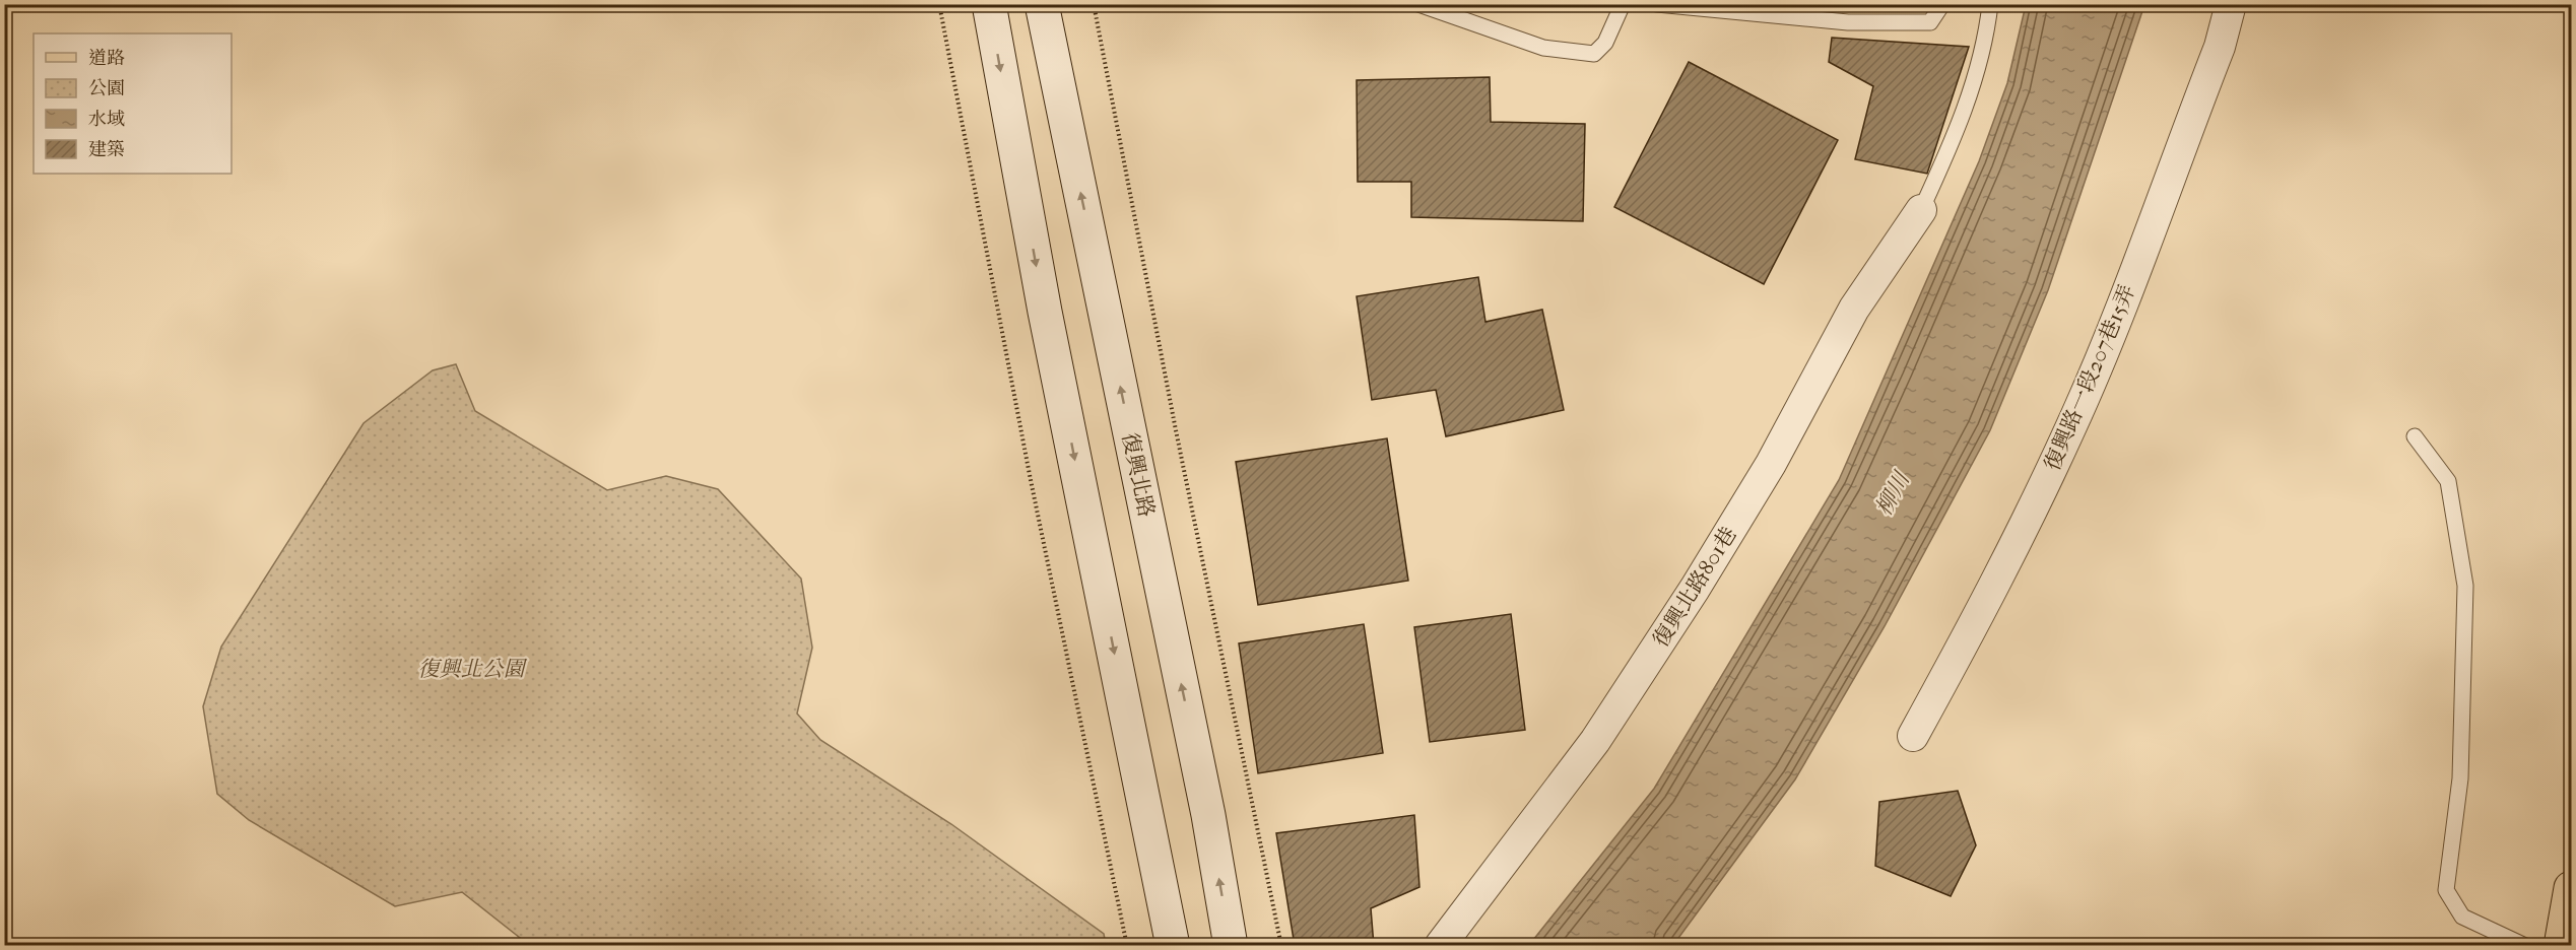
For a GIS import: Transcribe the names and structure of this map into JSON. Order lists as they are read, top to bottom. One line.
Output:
{"streets":{"street":["復興路一段207巷15弄","復興北路","復興北路801巷"]},"water":["柳川"],"parks":["復興北公園"],"legend":["道路","公園","水域","建築"]}
